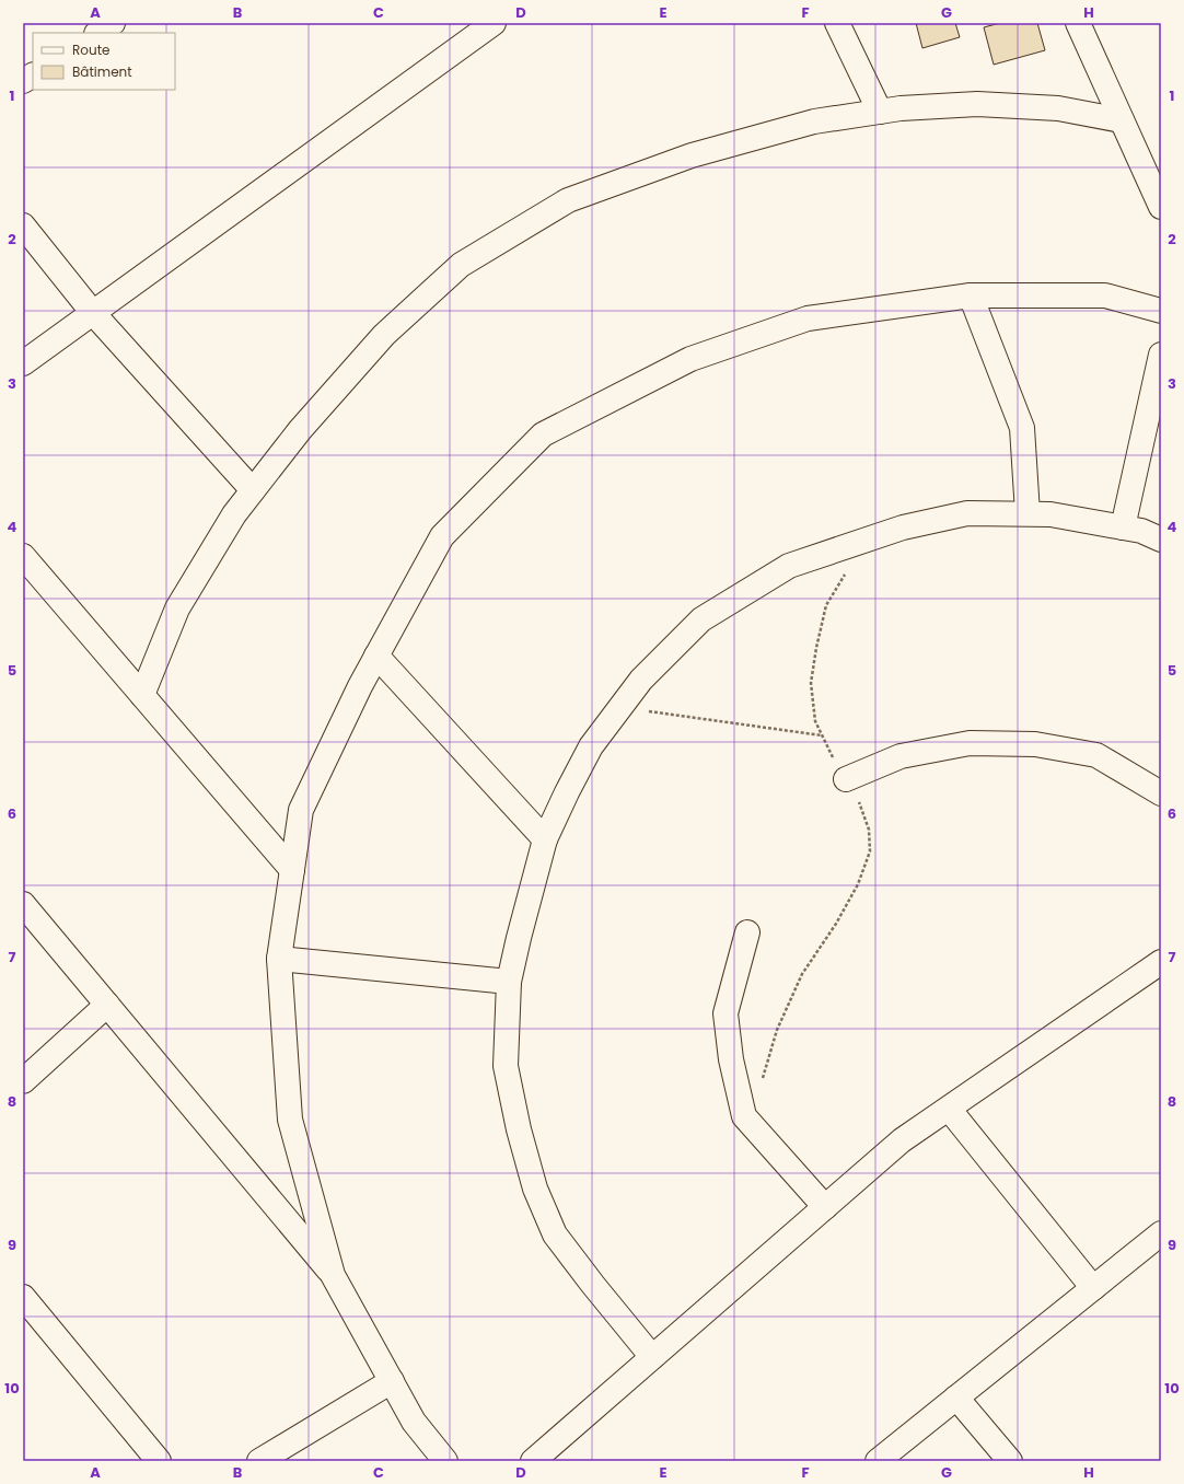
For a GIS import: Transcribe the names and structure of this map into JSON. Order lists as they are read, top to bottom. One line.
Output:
{"legend":["Route","Bâtiment"],"grid":{"columns":["A","B","C","D","E","F","G","H"],"rows":["1","2","3","4","5","6","7","8","9","10"]}}
